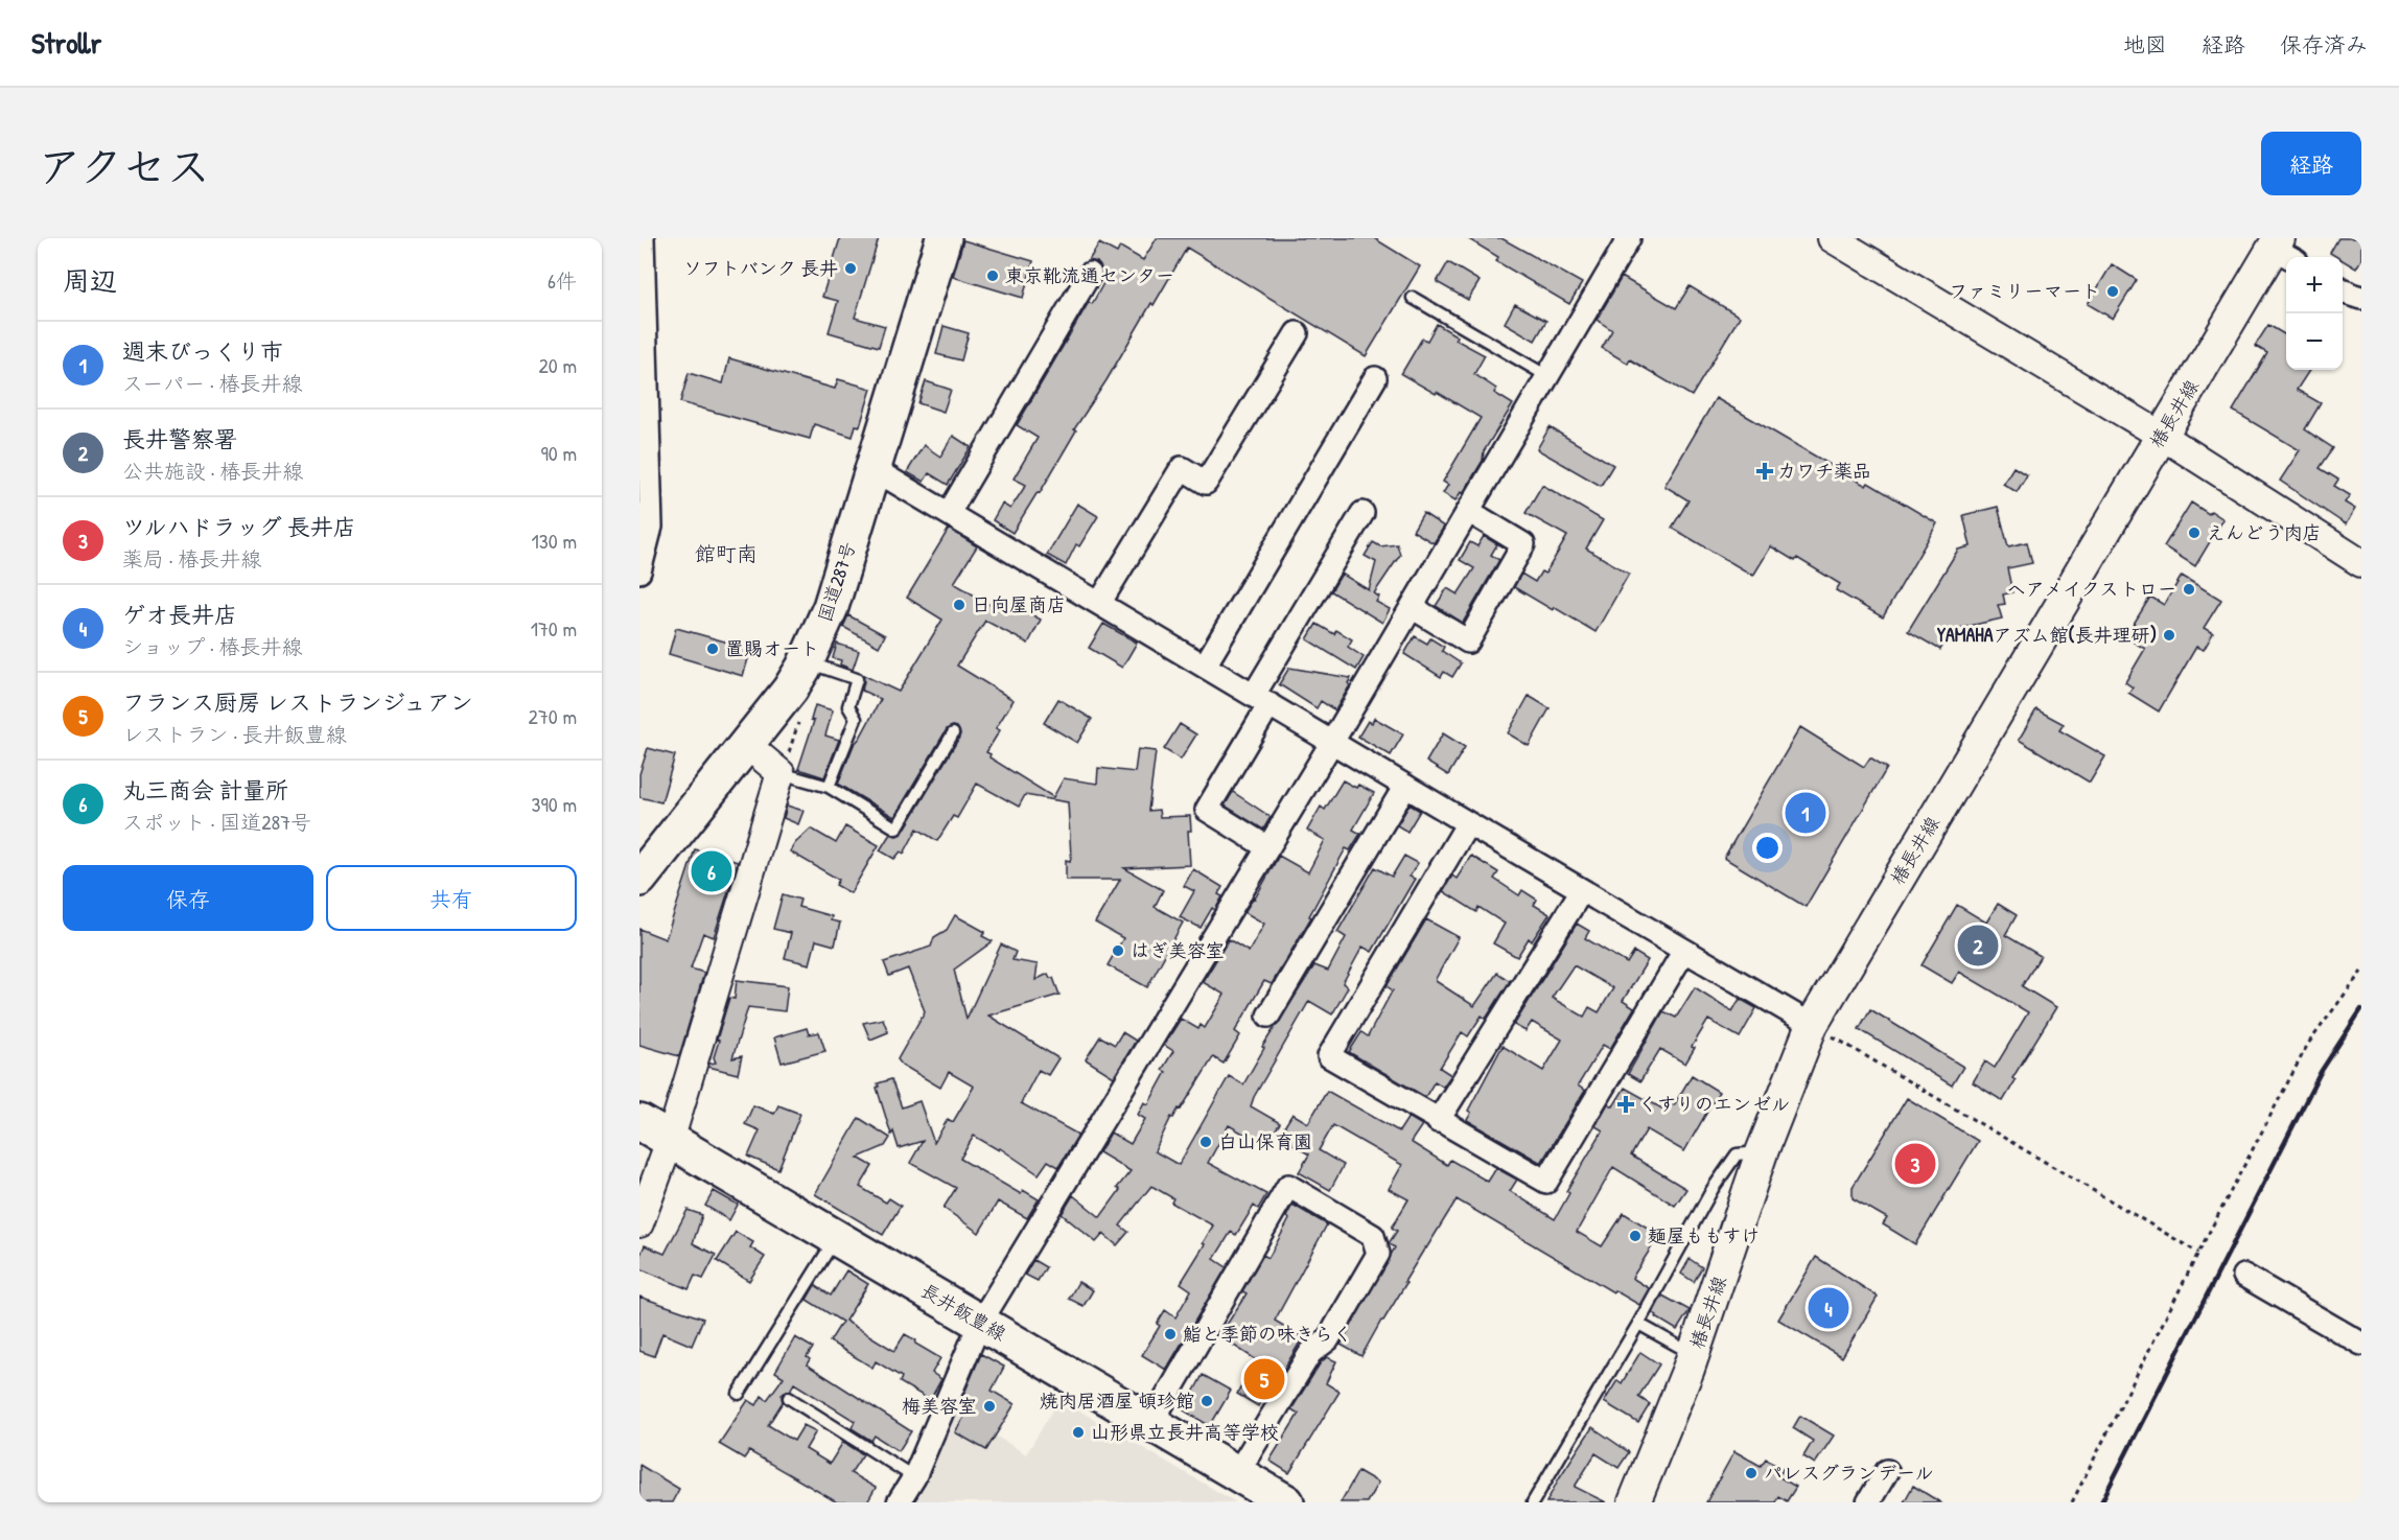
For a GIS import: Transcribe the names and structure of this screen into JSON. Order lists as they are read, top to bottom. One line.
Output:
{"streets":{"main road":["椿長井線","国道287号","長井飯豊線"]},"districts":["館町南"],"places":{"other":["ソフトバンク 長井","東京靴流通センター","ファミリーマート","えんどう肉店","ヘアメイクストロー","日向屋商店","YAMAHAアズム館(長井理研)","置賜オート","はぎ美容室","白山保育園","麺屋ももすけ","鮨と季節の味きらく","焼肉居酒屋 頓珍館","梅美容室","山形県立長井高等学校","パレスグランデール"],"health":["カワチ薬品","くすりのエンゼル"]},"page":{"header":"Strollr","nav":["地図","経路","保存済み"],"title":"アクセス","buttons":["経路",["保存","共有"]],"heading":["周辺","6件"],"map_buttons":["+","−"],"list":[{"mark":"1","name":"週末びっくり市","note":"スーパー · 椿長井線","value":"20 m"},{"mark":"2","name":"長井警察署","note":"公共施設 · 椿長井線","value":"90 m"},{"mark":"3","name":"ツルハドラッグ 長井店","note":"薬局 · 椿長井線","value":"130 m"},{"mark":"4","name":"ゲオ長井店","note":"ショップ · 椿長井線","value":"170 m"},{"mark":"5","name":"フランス厨房 レストランジュアン","note":"レストラン · 長井飯豊線","value":"270 m"},{"mark":"6","name":"丸三商会 計量所","note":"スポット · 国道287号","value":"390 m"}],"pins":["1","6","2","3","4","5"]}}
